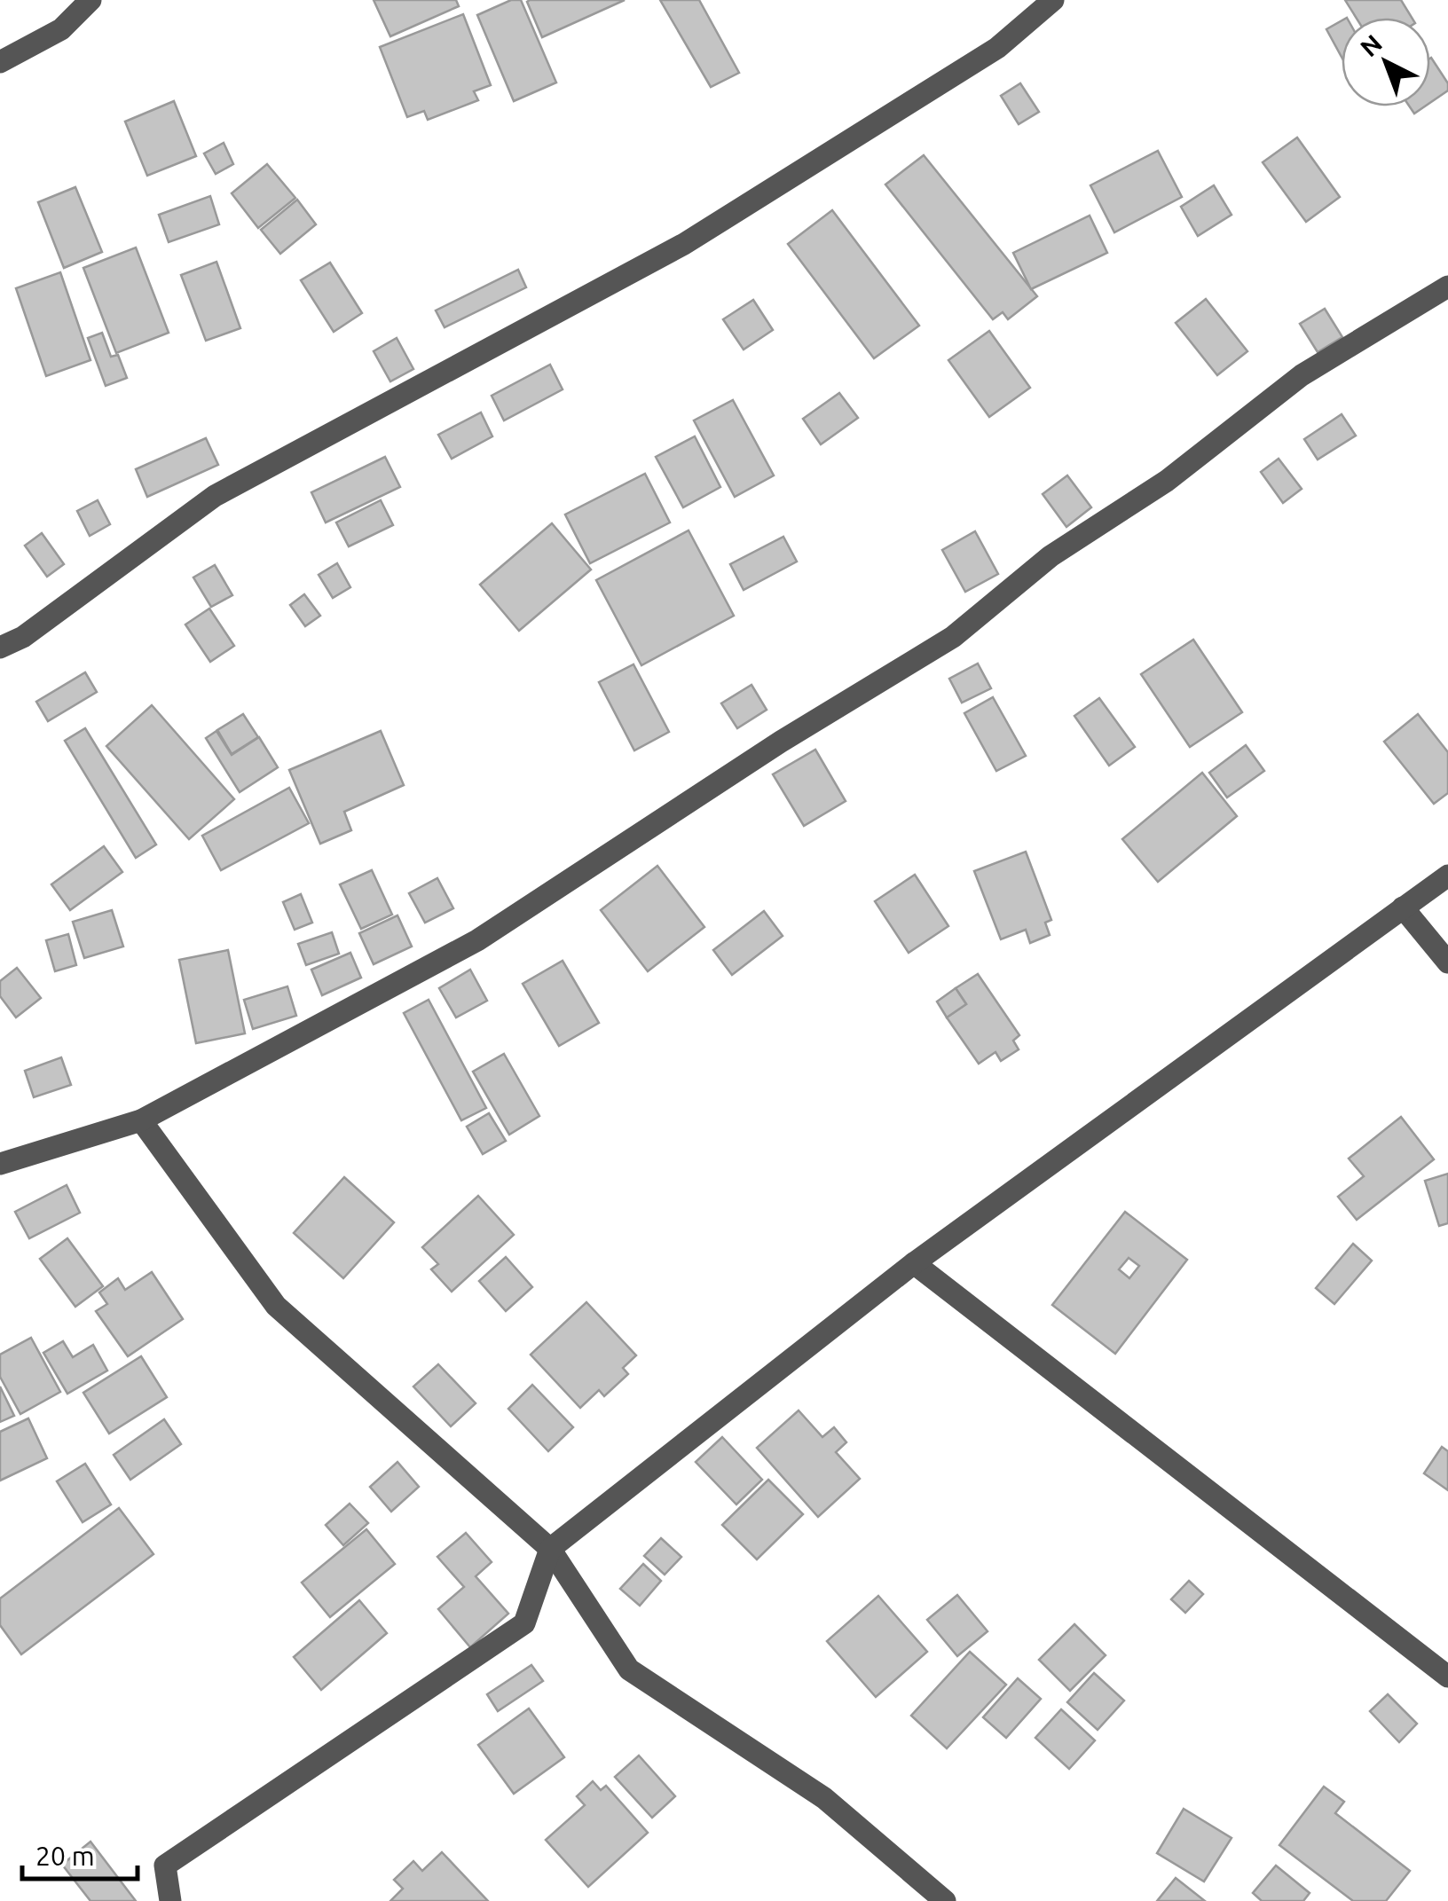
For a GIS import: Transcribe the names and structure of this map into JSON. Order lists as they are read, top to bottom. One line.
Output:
{"scale_bar":"20 m","north":"top left"}
